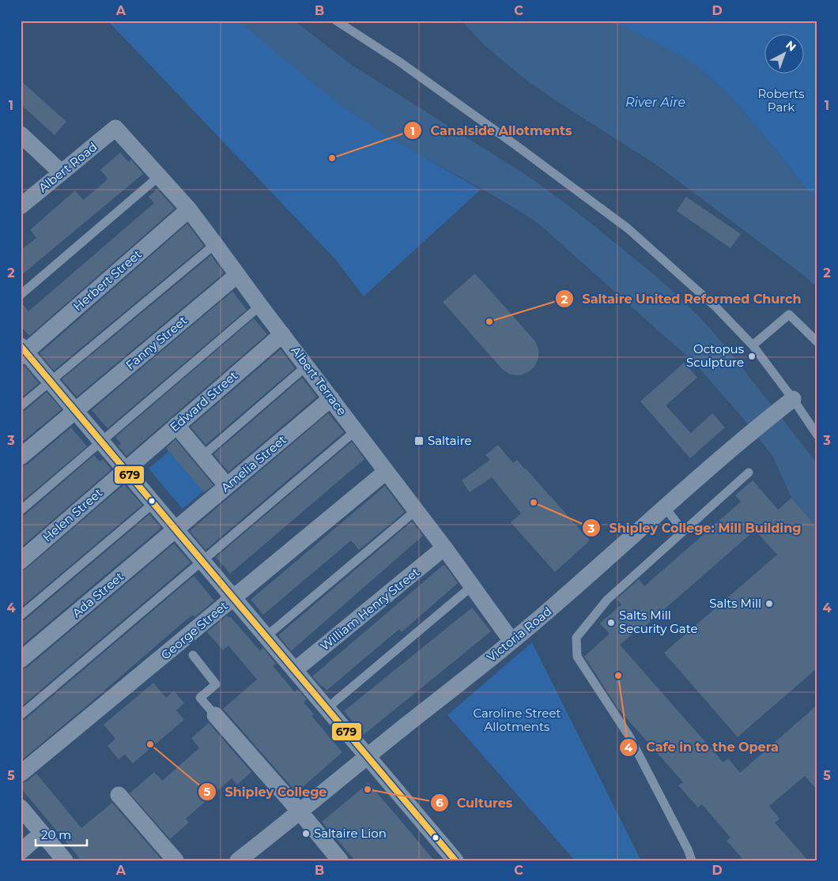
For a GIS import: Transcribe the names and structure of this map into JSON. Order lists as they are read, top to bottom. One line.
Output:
{"streets":{"street":["Albert Road","Herbert Street","Fanny Street","Albert Terrace","Edward Street","Amelia Street","Helen Street","Ada Street","William Henry Street","George Street","Victoria Road"]},"crossings":[["Albert Road","Albert Terrace"],["Herbert Street","Albert Terrace"],["Fanny Street","Albert Terrace"],["Albert Terrace","Edward Street"],["Albert Terrace","Amelia Street"],["Albert Terrace","William Henry Street"],["Albert Terrace","George Street"],["Albert Terrace","Victoria Road"],["Edward Street","Helen Street"],["Amelia Street","Ada Street"]],"water":["River Aire"],"parks":["Roberts Park","Caroline Street Allotments"],"places":{"other":["Canalside Allotments","Saltaire United Reformed Church","Octopus Sculpture","Shipley College: Mill Building","Salts Mill","Salts Mill Security Gate","Cafe in to the Opera","Shipley College","Cultures","Saltaire Lion"],"transit":["Saltaire"]},"lines":["transit line 679"],"scale_bar":"20 m","north":"top right","grid":{"columns":["A","B","C","D"],"rows":["1","2","3","4","5"]}}
